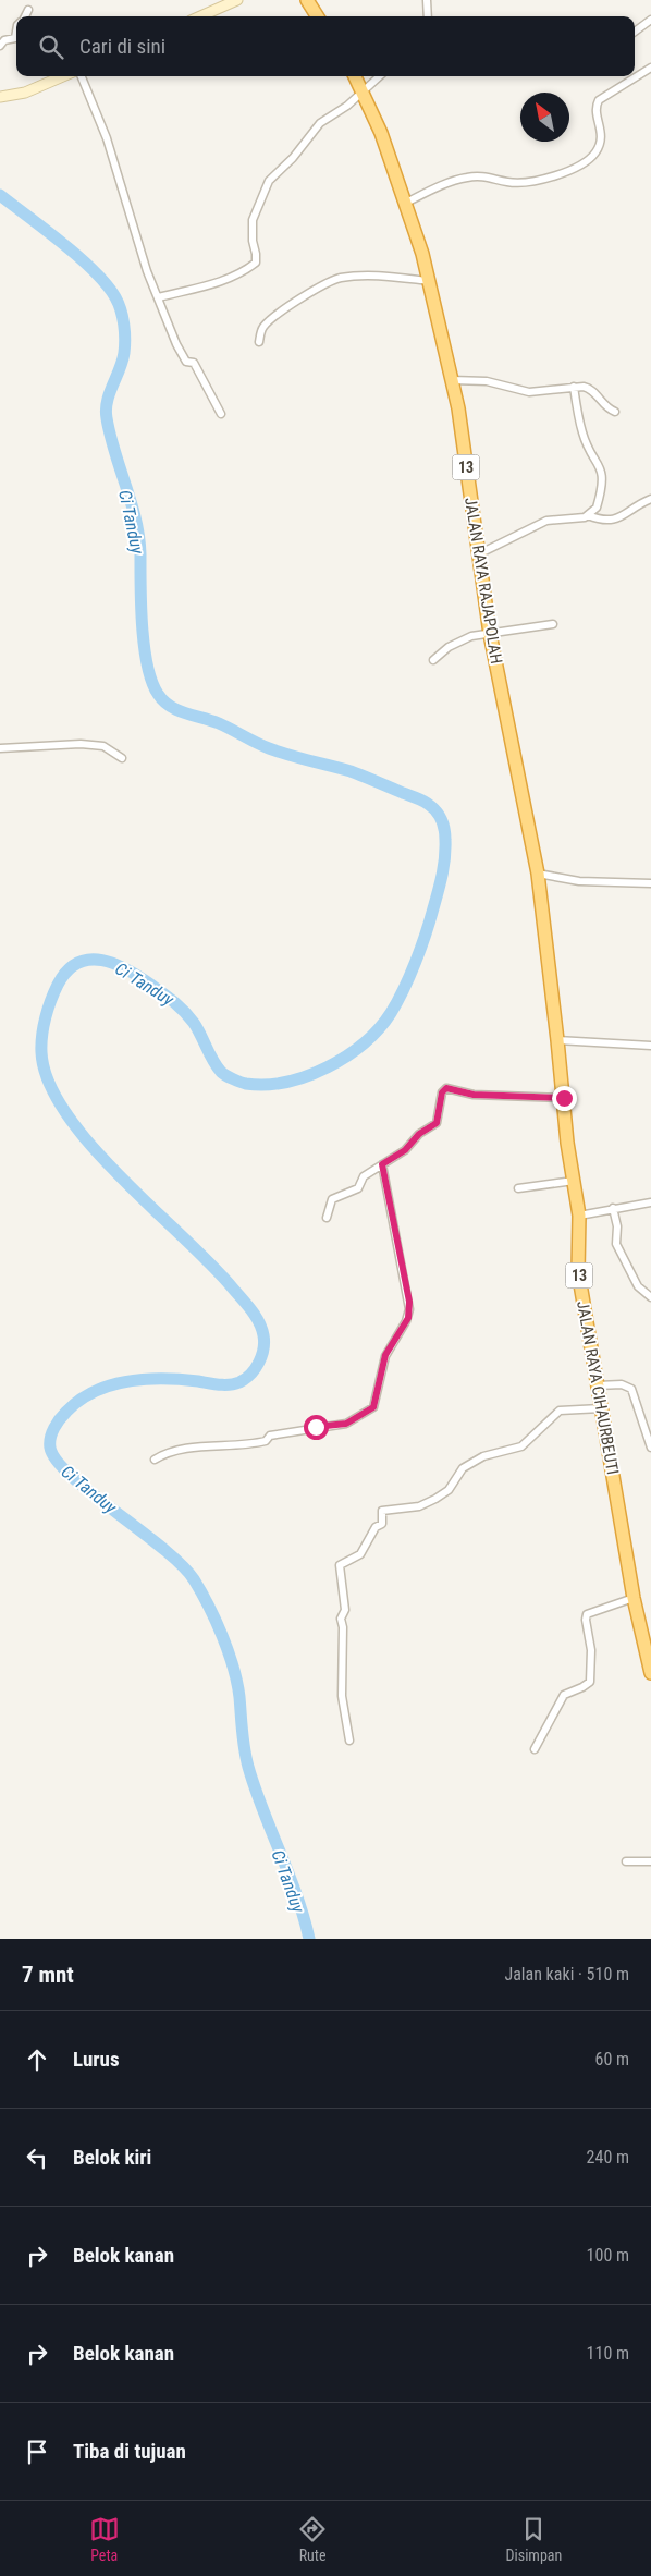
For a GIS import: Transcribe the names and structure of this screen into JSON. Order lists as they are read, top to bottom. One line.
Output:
{"streets":{"highway":["13","JALAN RAYA RAJAPOLAH","JALAN RAYA CIHAURBEUTI"]},"crossings":[["JALAN RAYA RAJAPOLAH","JALAN RAYA CIHAURBEUTI"]],"water":["Ci Tanduy"],"north":"top left","page":{"search":"Cari di sini","heading":["7 mnt","Jalan kaki · 510 m"],"list":[["Lurus","60 m"],["Belok kiri","240 m"],["Belok kanan","100 m"],["Belok kanan","110 m"],"Tiba di tujuan"],"nav":["Peta","Rute","Disimpan"]}}
